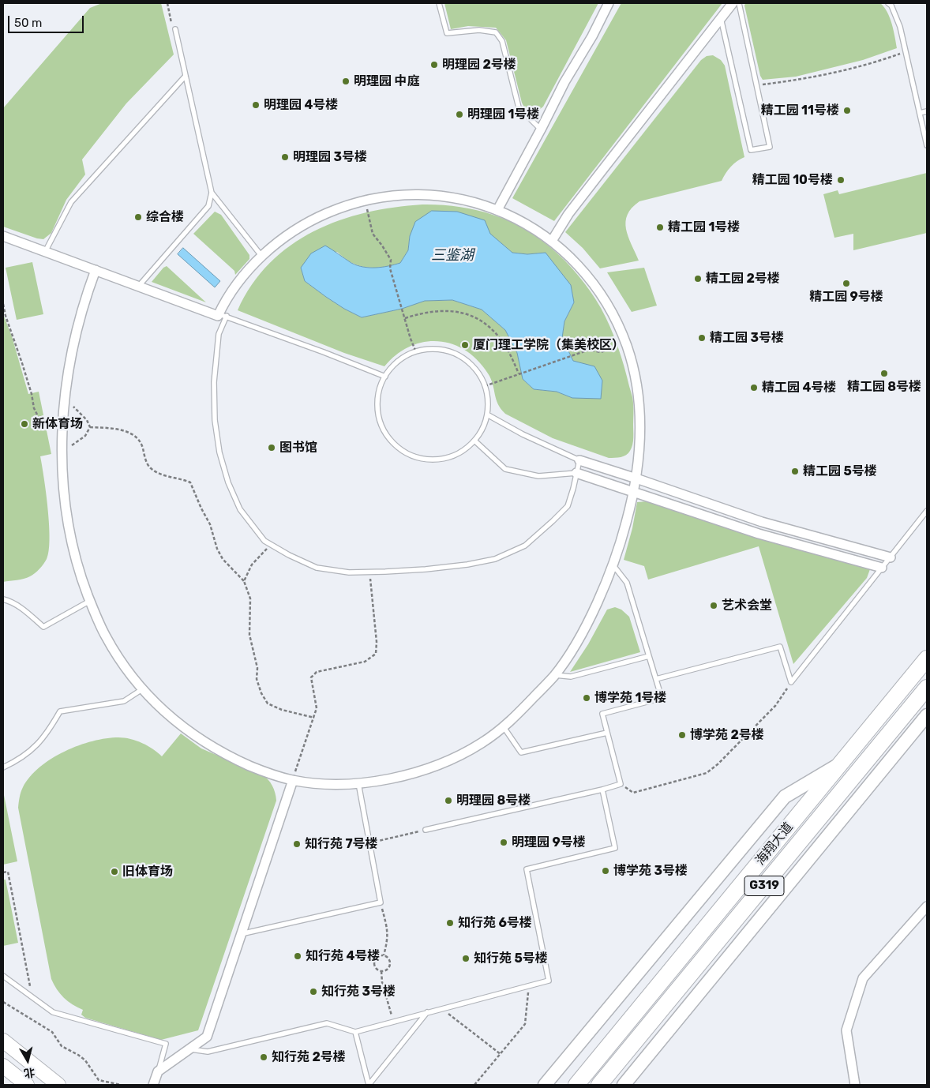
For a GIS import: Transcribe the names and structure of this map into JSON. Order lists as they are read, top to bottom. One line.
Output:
{"streets":{"highway":["海翔大道","G319"]},"water":["三鉴湖"],"places":["明理园 2号楼","明理园 中庭","明理园 4号楼","精工园 11号楼","明理园 1号楼","明理园 3号楼","精工园 10号楼","综合楼","精工园 1号楼","精工园 2号楼","精工园 9号楼","精工园 3号楼","厦门理工学院（集美校区）","精工园 8号楼","精工园 4号楼","新体育场","图书馆","精工园 5号楼","艺术会堂","博学苑 1号楼","博学苑 2号楼","明理园 8号楼","明理园 9号楼","知行苑 7号楼","博学苑 3号楼","旧体育场","知行苑 6号楼","知行苑 4号楼","知行苑 5号楼","知行苑 3号楼","知行苑 2号楼"],"scale_bar":"50 m","north":"bottom"}
